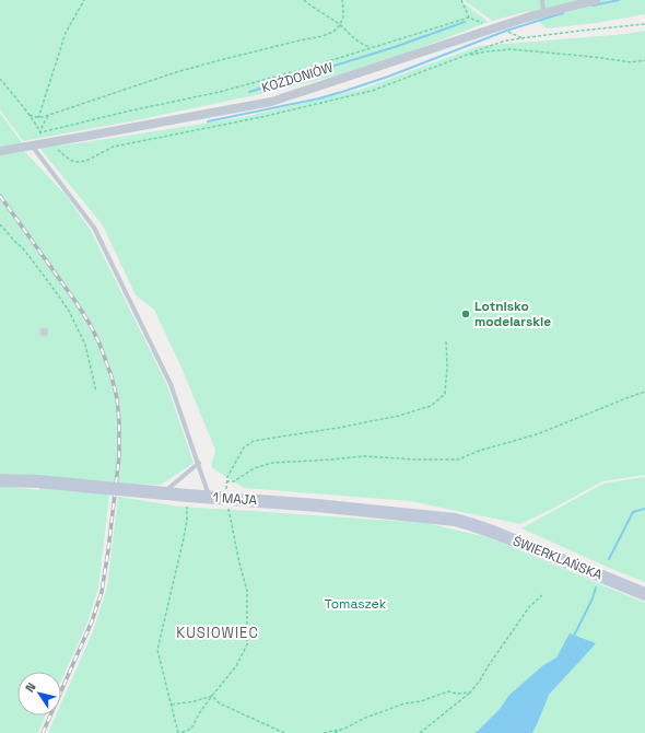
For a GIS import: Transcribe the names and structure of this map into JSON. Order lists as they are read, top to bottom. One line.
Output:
{"streets":{"main road":["1 MAJA","ŚWIERKLAŃSKA"],"street":["KOŻDONIÓW"]},"crossings":[["1 MAJA","ŚWIERKLAŃSKA"]],"districts":["KUSIOWIEC"],"parks":["Tomaszek"],"places":["Lotnisko modelarskie"],"north":"top left"}
